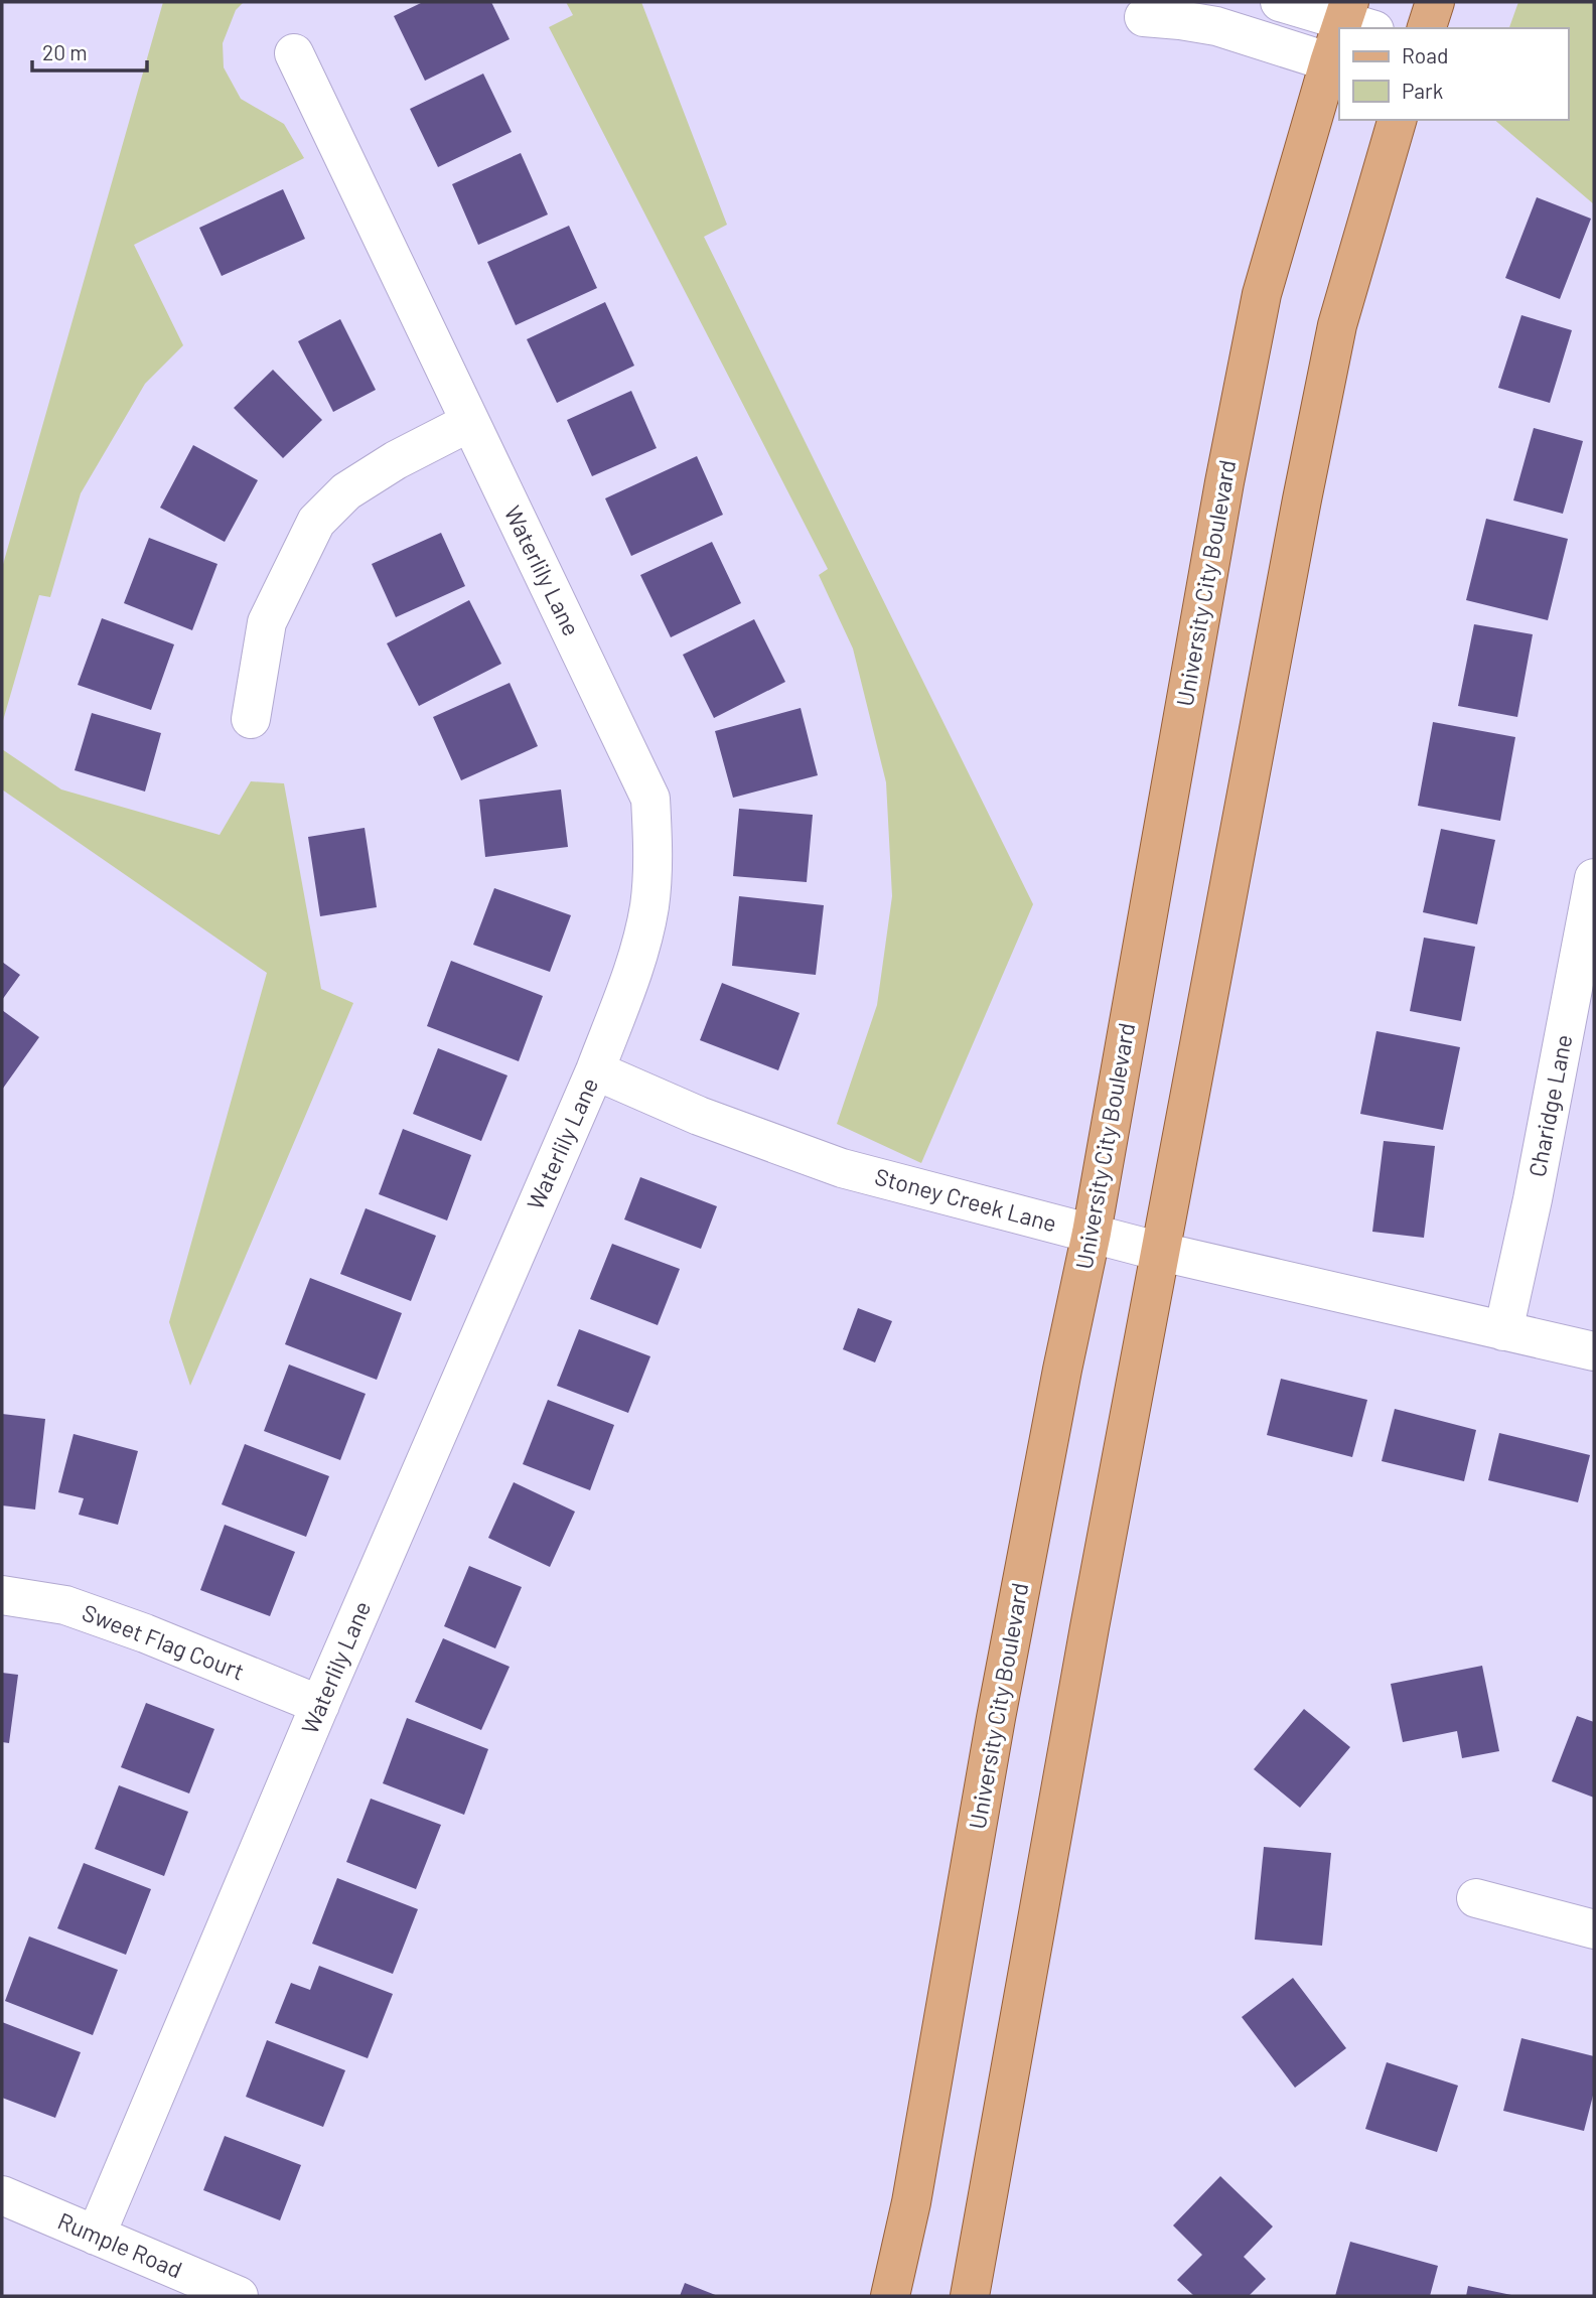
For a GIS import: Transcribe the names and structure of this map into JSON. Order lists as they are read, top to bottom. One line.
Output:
{"streets":{"main road":["University City Boulevard"],"street":["Waterlily Lane","Charidge Lane","Stoney Creek Lane","Sweet Flag Court","Rumple Road"]},"crossings":[["Waterlily Lane","Stoney Creek Lane"],["Waterlily Lane","Sweet Flag Court"],["Waterlily Lane","Rumple Road"],["University City Boulevard","Stoney Creek Lane"],["Charidge Lane","Stoney Creek Lane"]],"legend":["Road","Park"],"scale_bar":"20 m"}
